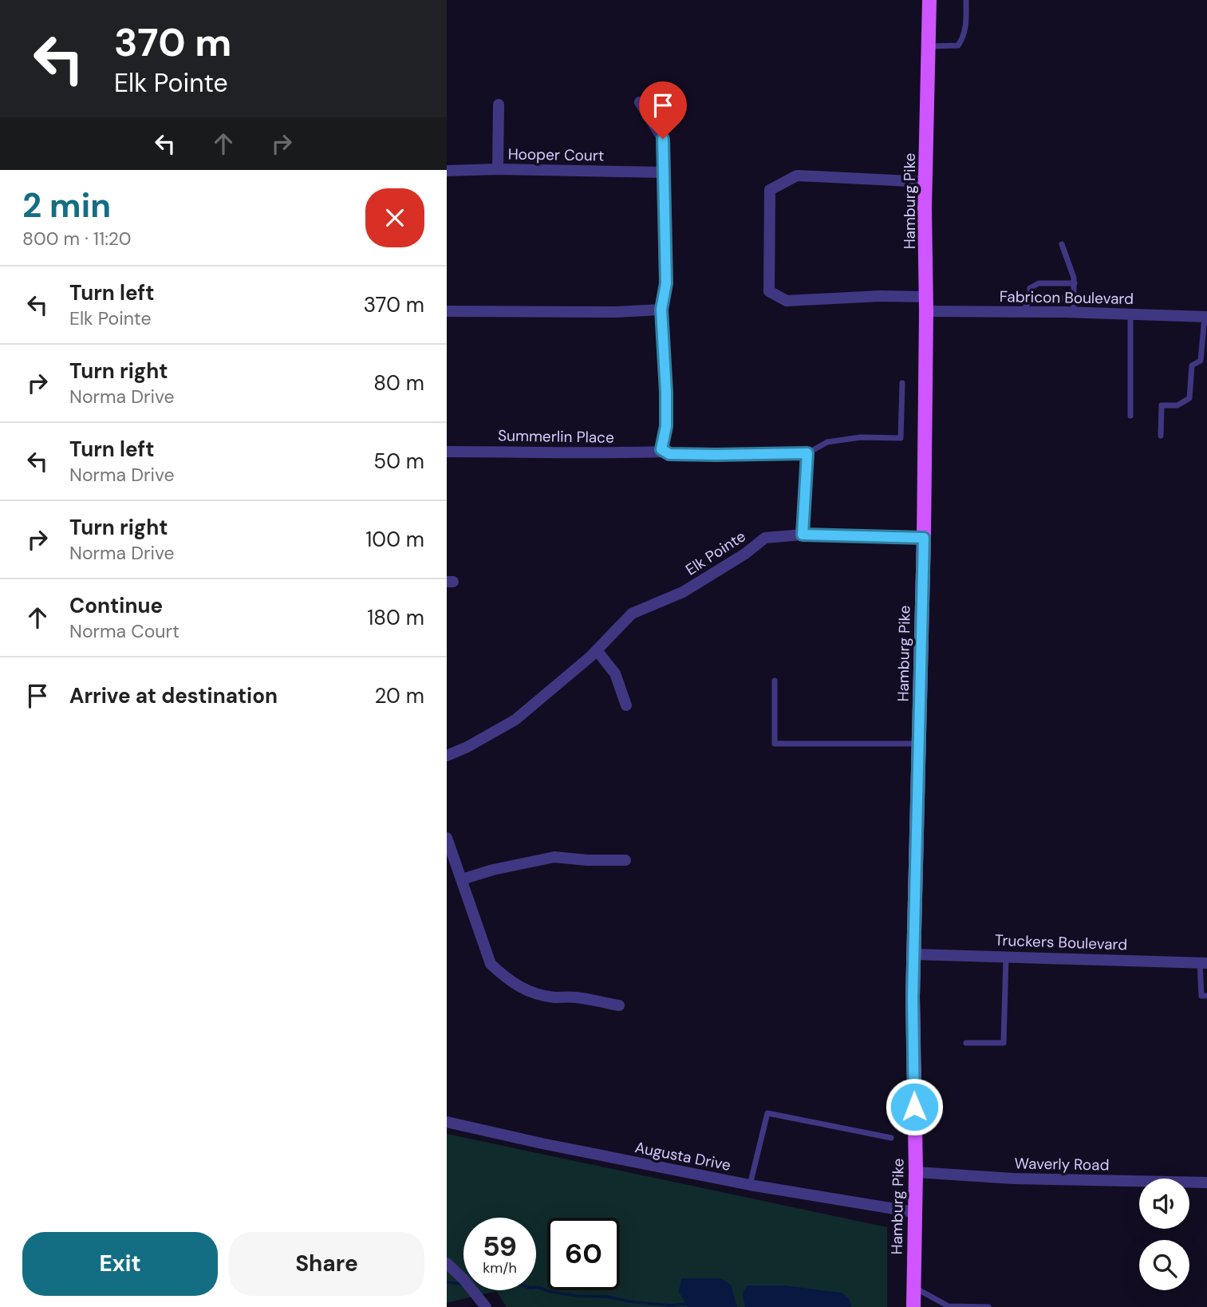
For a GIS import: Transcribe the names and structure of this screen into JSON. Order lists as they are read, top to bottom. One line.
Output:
{"streets":{"main road":["Hamburg Pike"],"street":["Hooper Court","Fabricon Boulevard","Summerlin Place","Elk Pointe","Truckers Boulevard","Augusta Drive","Waverly Road"]},"crossings":[["Hamburg Pike","Fabricon Boulevard"],["Hamburg Pike","Elk Pointe"],["Hamburg Pike","Truckers Boulevard"],["Hamburg Pike","Augusta Drive"],["Hamburg Pike","Waverly Road"]],"page":{"turn":["370 m","Elk Pointe"],"heading":["2 min","800 m · 11:20"],"list":[{"name":"Turn left","note":"Elk Pointe","value":"370 m"},{"name":"Turn right","note":"Norma Drive","value":"80 m"},{"name":"Turn left","note":"Norma Drive","value":"50 m"},{"name":"Turn right","note":"Norma Drive","value":"100 m"},{"name":"Continue","note":"Norma Court","value":"180 m"},{"name":"Arrive at destination","value":"20 m"}],"speed":"59 km/h","limit":"60","buttons":["Exit","Share"]}}
